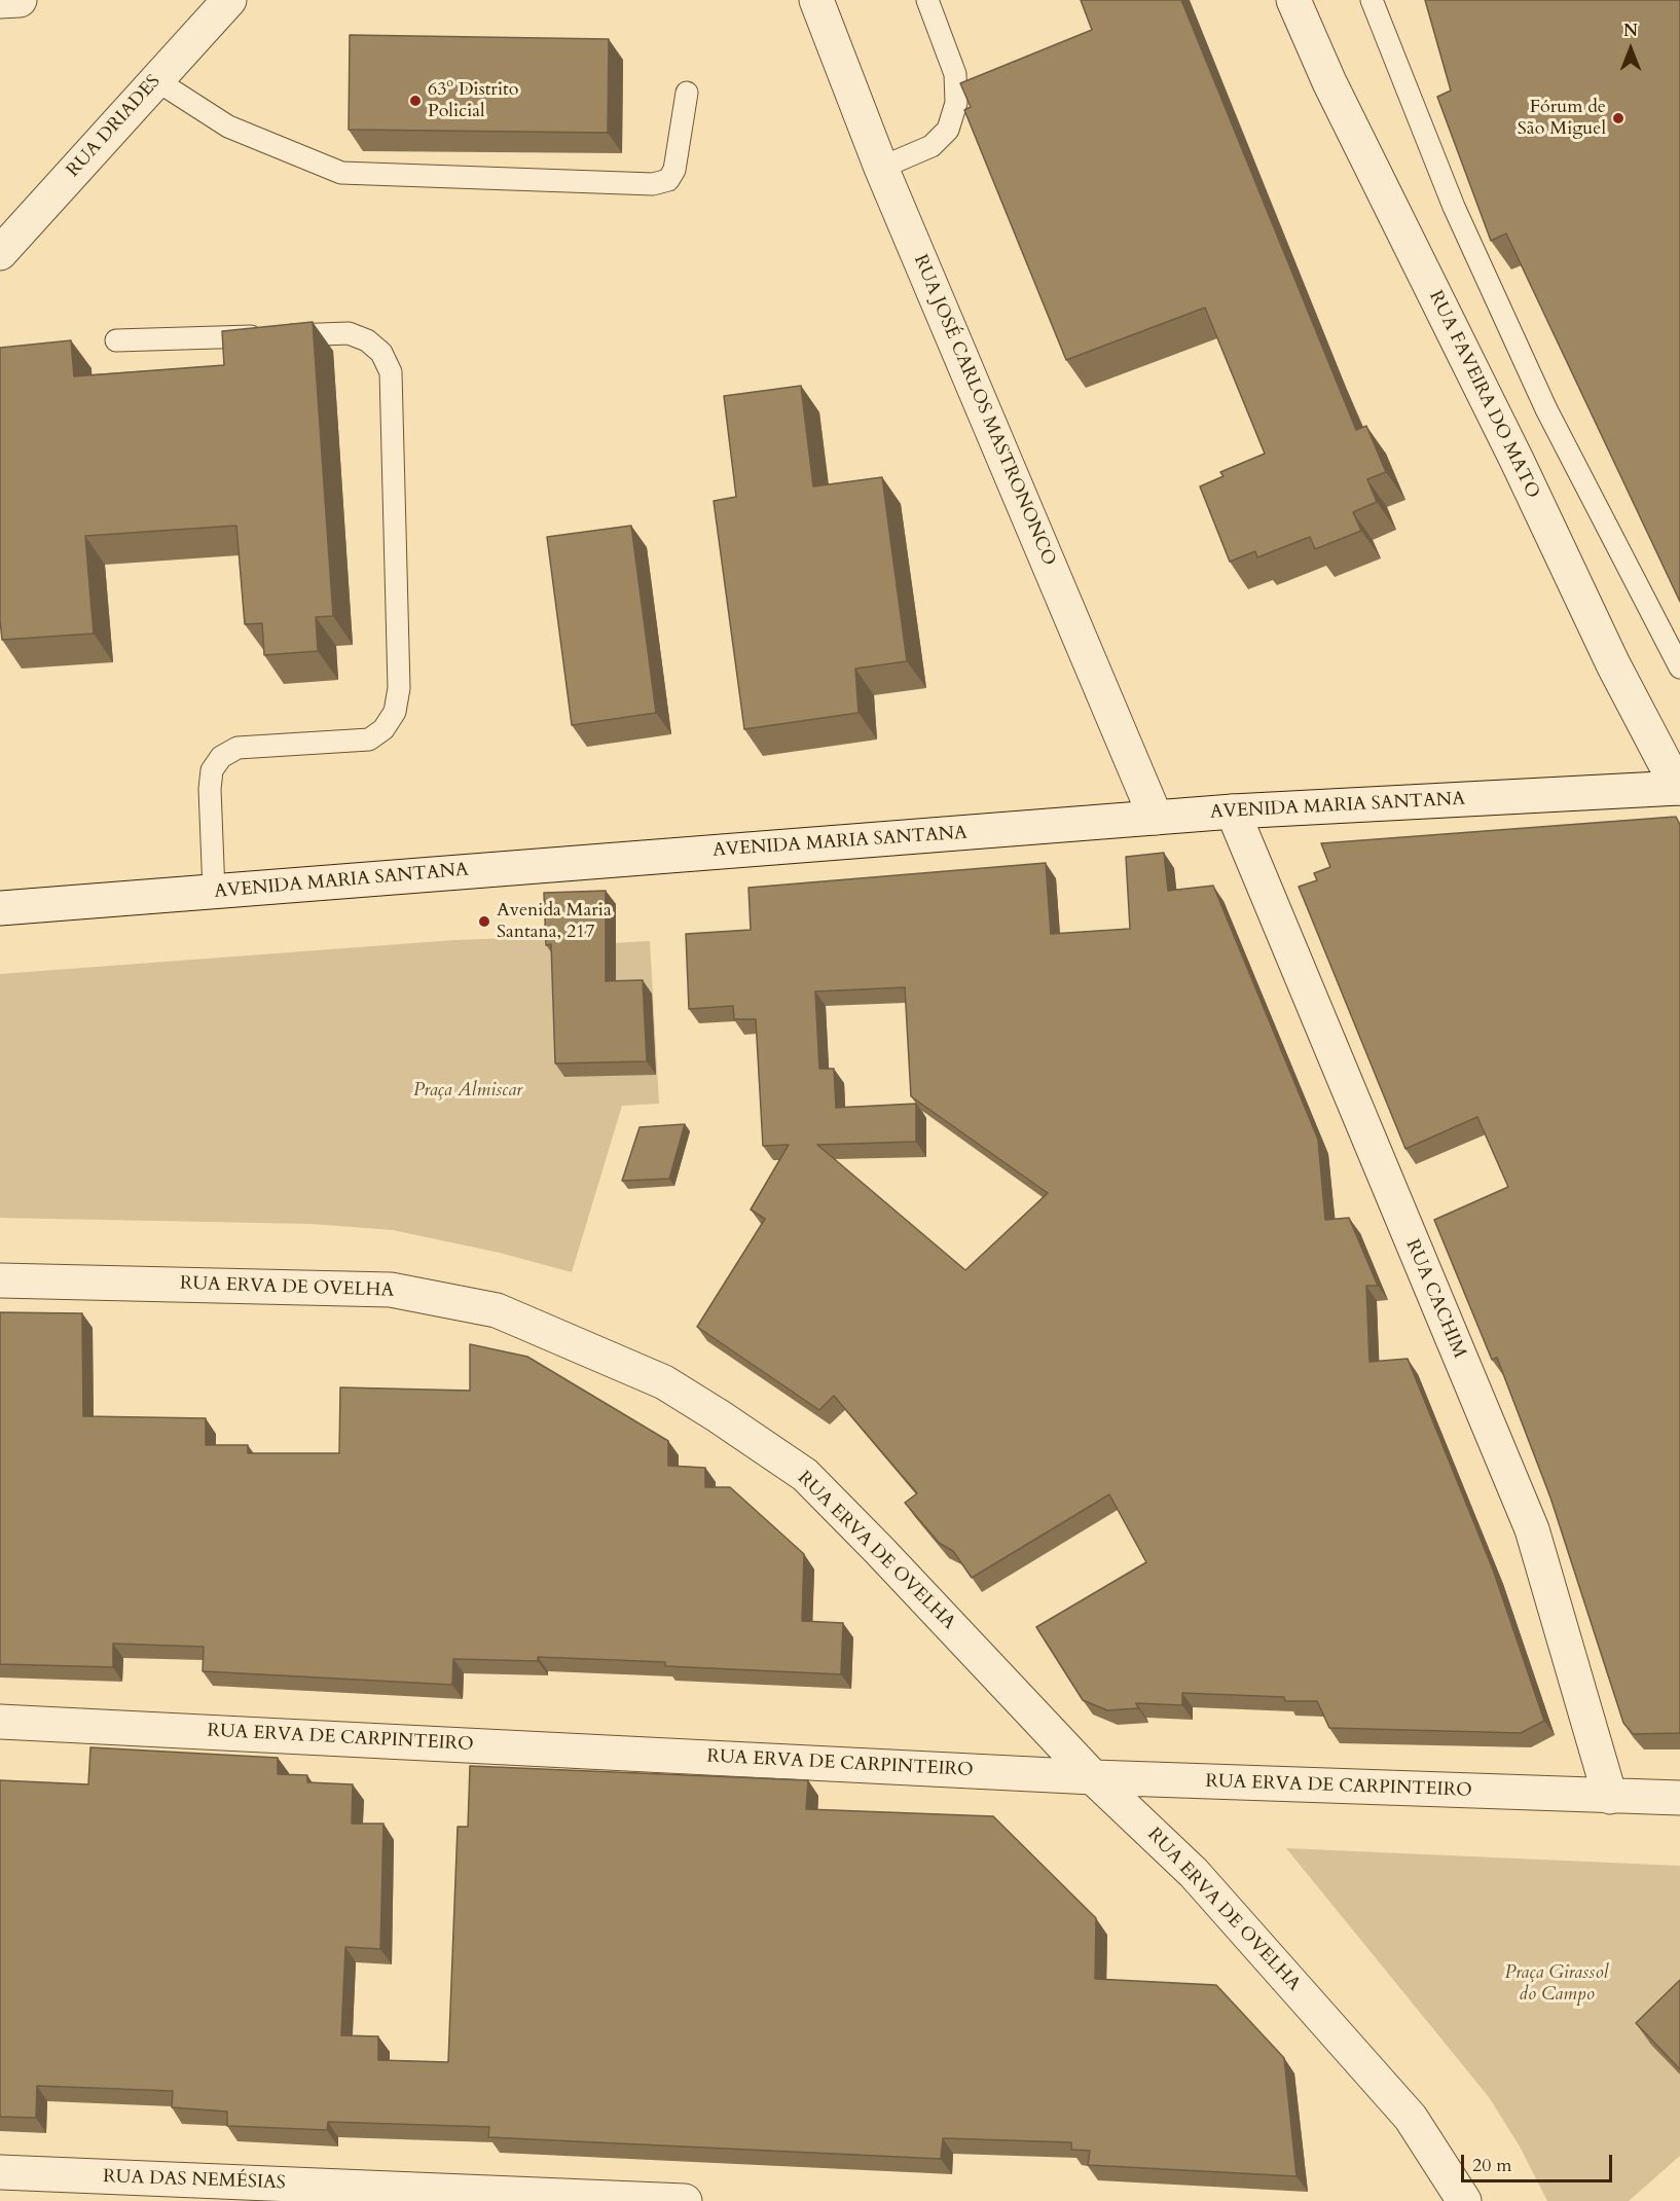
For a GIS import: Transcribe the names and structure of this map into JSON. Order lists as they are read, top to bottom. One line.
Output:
{"streets":{"street":["RUA DRIADES","RUA FAVEIRA DO MATO","RUA JOSÉ CARLOS MASTRONONCO","AVENIDA MARIA SANTANA","RUA ERVA DE OVELHA","RUA CACHIM","RUA ERVA DE CARPINTEIRO","RUA DAS NEMÉSIAS"]},"crossings":[["RUA FAVEIRA DO MATO","AVENIDA MARIA SANTANA"],["RUA JOSÉ CARLOS MASTRONONCO","AVENIDA MARIA SANTANA"],["AVENIDA MARIA SANTANA","RUA CACHIM"],["RUA ERVA DE OVELHA","RUA ERVA DE CARPINTEIRO"],["RUA CACHIM","RUA ERVA DE CARPINTEIRO"]],"parks":["Praça Almiscar","Praça Girassol do Campo"],"places":["63º Distrito Policial","Fórum de São Miguel","Avenida Maria Santana, 217"],"scale_bar":"20 m","north":"top"}
